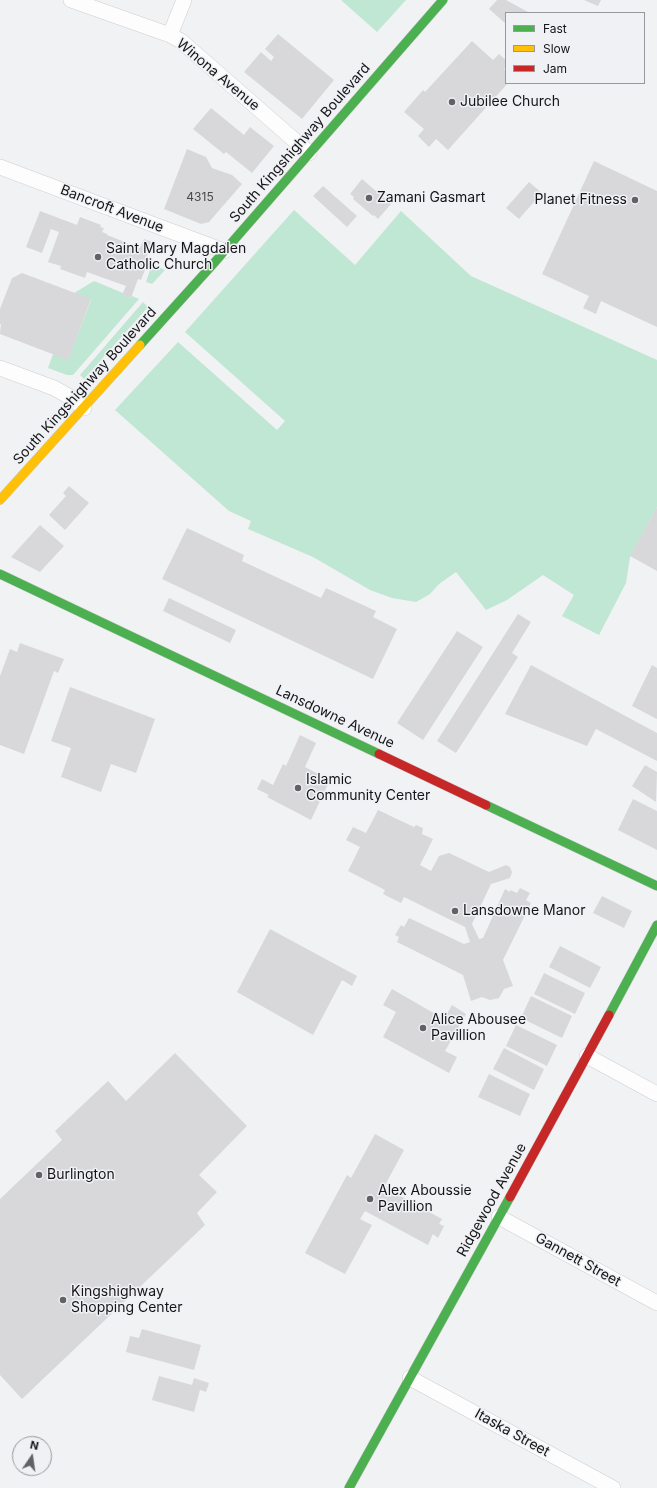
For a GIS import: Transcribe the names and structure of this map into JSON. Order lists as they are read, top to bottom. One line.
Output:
{"streets":{"street":["Winona Avenue","South Kingshighway Boulevard","Bancroft Avenue","Lansdowne Avenue","Ridgewood Avenue","Gannett Street","Itaska Street"]},"crossings":[["Winona Avenue","South Kingshighway Boulevard"],["South Kingshighway Boulevard","Bancroft Avenue"],["Ridgewood Avenue","Gannett Street"],["Ridgewood Avenue","Itaska Street"]],"places":["Jubilee Church","Zamani Gasmart","Planet Fitness","Saint Mary Magdalen Catholic Church","Islamic Community Center","Lansdowne Manor","Alice Abousee Pavillion","Burlington","Alex Aboussie Pavillion","Kingshighway Shopping Center"],"house_numbers":["4315"],"legend":["Fast","Slow","Jam"],"north":"top"}
